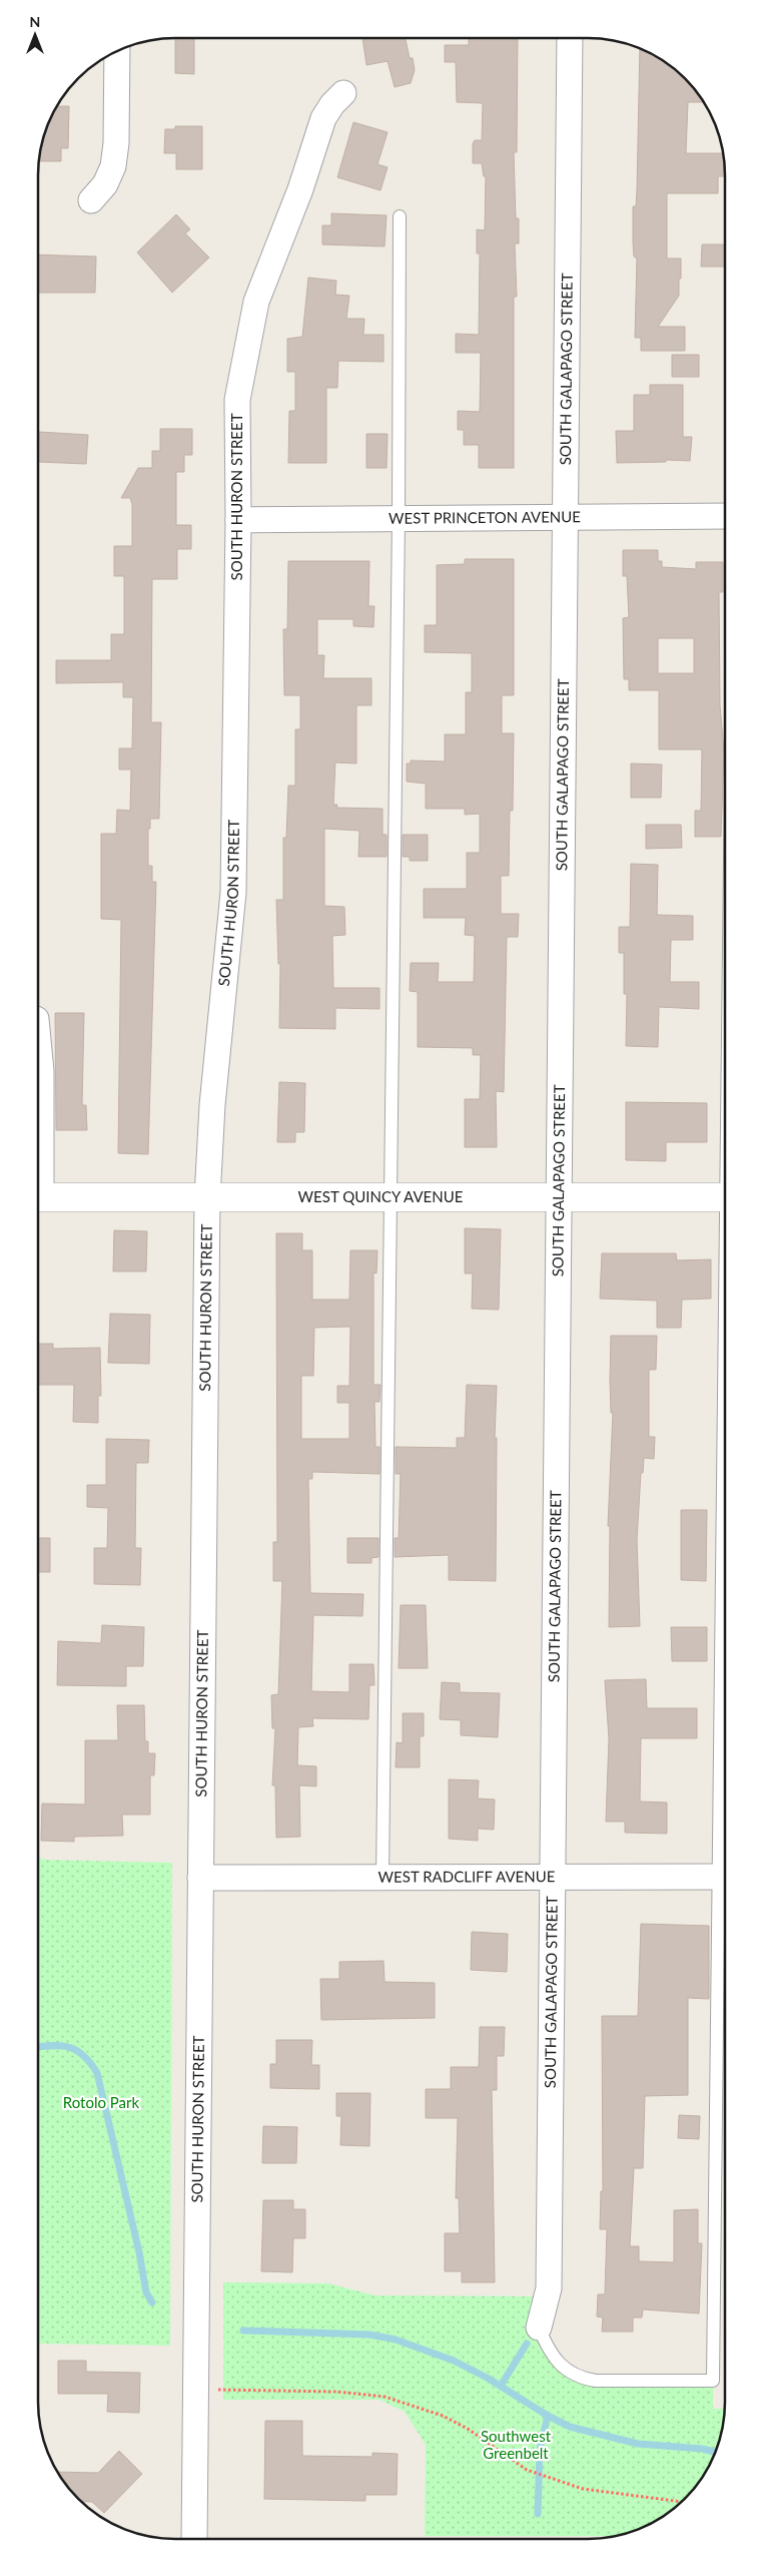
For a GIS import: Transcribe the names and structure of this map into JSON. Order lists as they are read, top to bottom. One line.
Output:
{"streets":{"street":["SOUTH GALAPAGO STREET","SOUTH HURON STREET","WEST PRINCETON AVENUE","WEST QUINCY AVENUE","WEST RADCLIFF AVENUE"]},"crossings":[["SOUTH GALAPAGO STREET","WEST PRINCETON AVENUE"],["SOUTH GALAPAGO STREET","WEST QUINCY AVENUE"],["SOUTH GALAPAGO STREET","WEST RADCLIFF AVENUE"],["SOUTH HURON STREET","WEST PRINCETON AVENUE"],["SOUTH HURON STREET","WEST QUINCY AVENUE"],["SOUTH HURON STREET","WEST RADCLIFF AVENUE"]],"parks":["Rotolo Park","Southwest Greenbelt"],"north":"top"}
